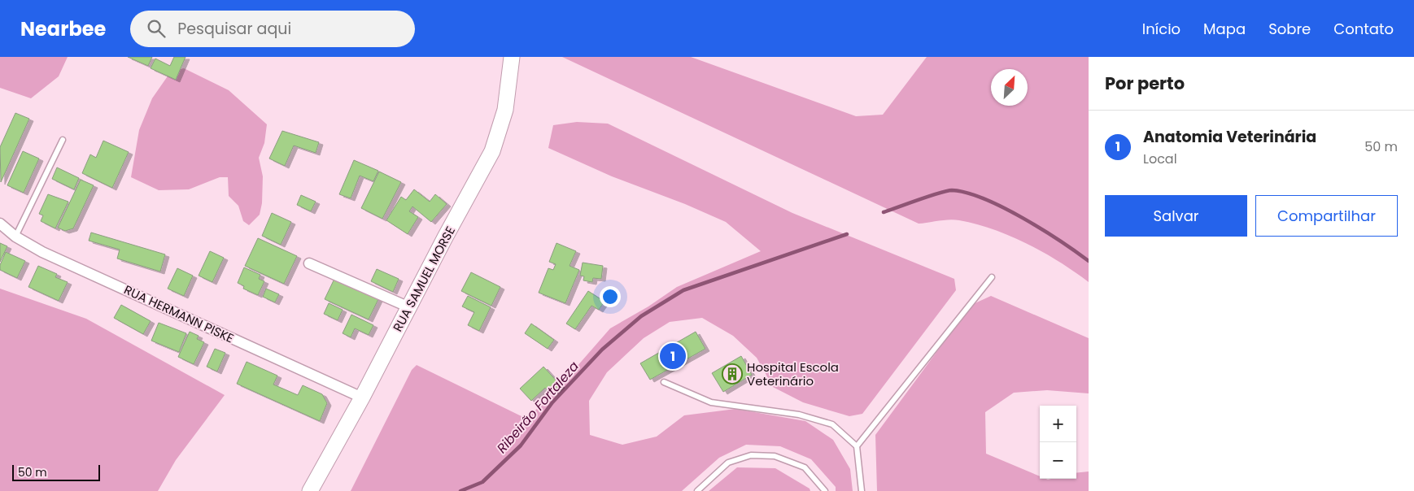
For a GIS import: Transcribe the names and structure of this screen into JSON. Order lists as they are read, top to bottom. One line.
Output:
{"streets":{"street":["RUA SAMUEL MORSE","RUA HERMANN PISKE"]},"crossings":[["RUA SAMUEL MORSE","RUA HERMANN PISKE"]],"water":["Ribeirão Fortaleza"],"places":{"building":["Hospital Escola Veterinário"]},"scale_bar":"50 m","north":"top right","page":{"header":"Nearbee","search":"Pesquisar aqui","nav":["Início","Mapa","Sobre","Contato"],"heading":"Por perto","list":[{"mark":"1","name":"Anatomia Veterinária","note":"Local","value":"50 m"}],"buttons":["Salvar","Compartilhar"],"pins":"1","map_buttons":["+","−"],"scale":"50 m"}}
